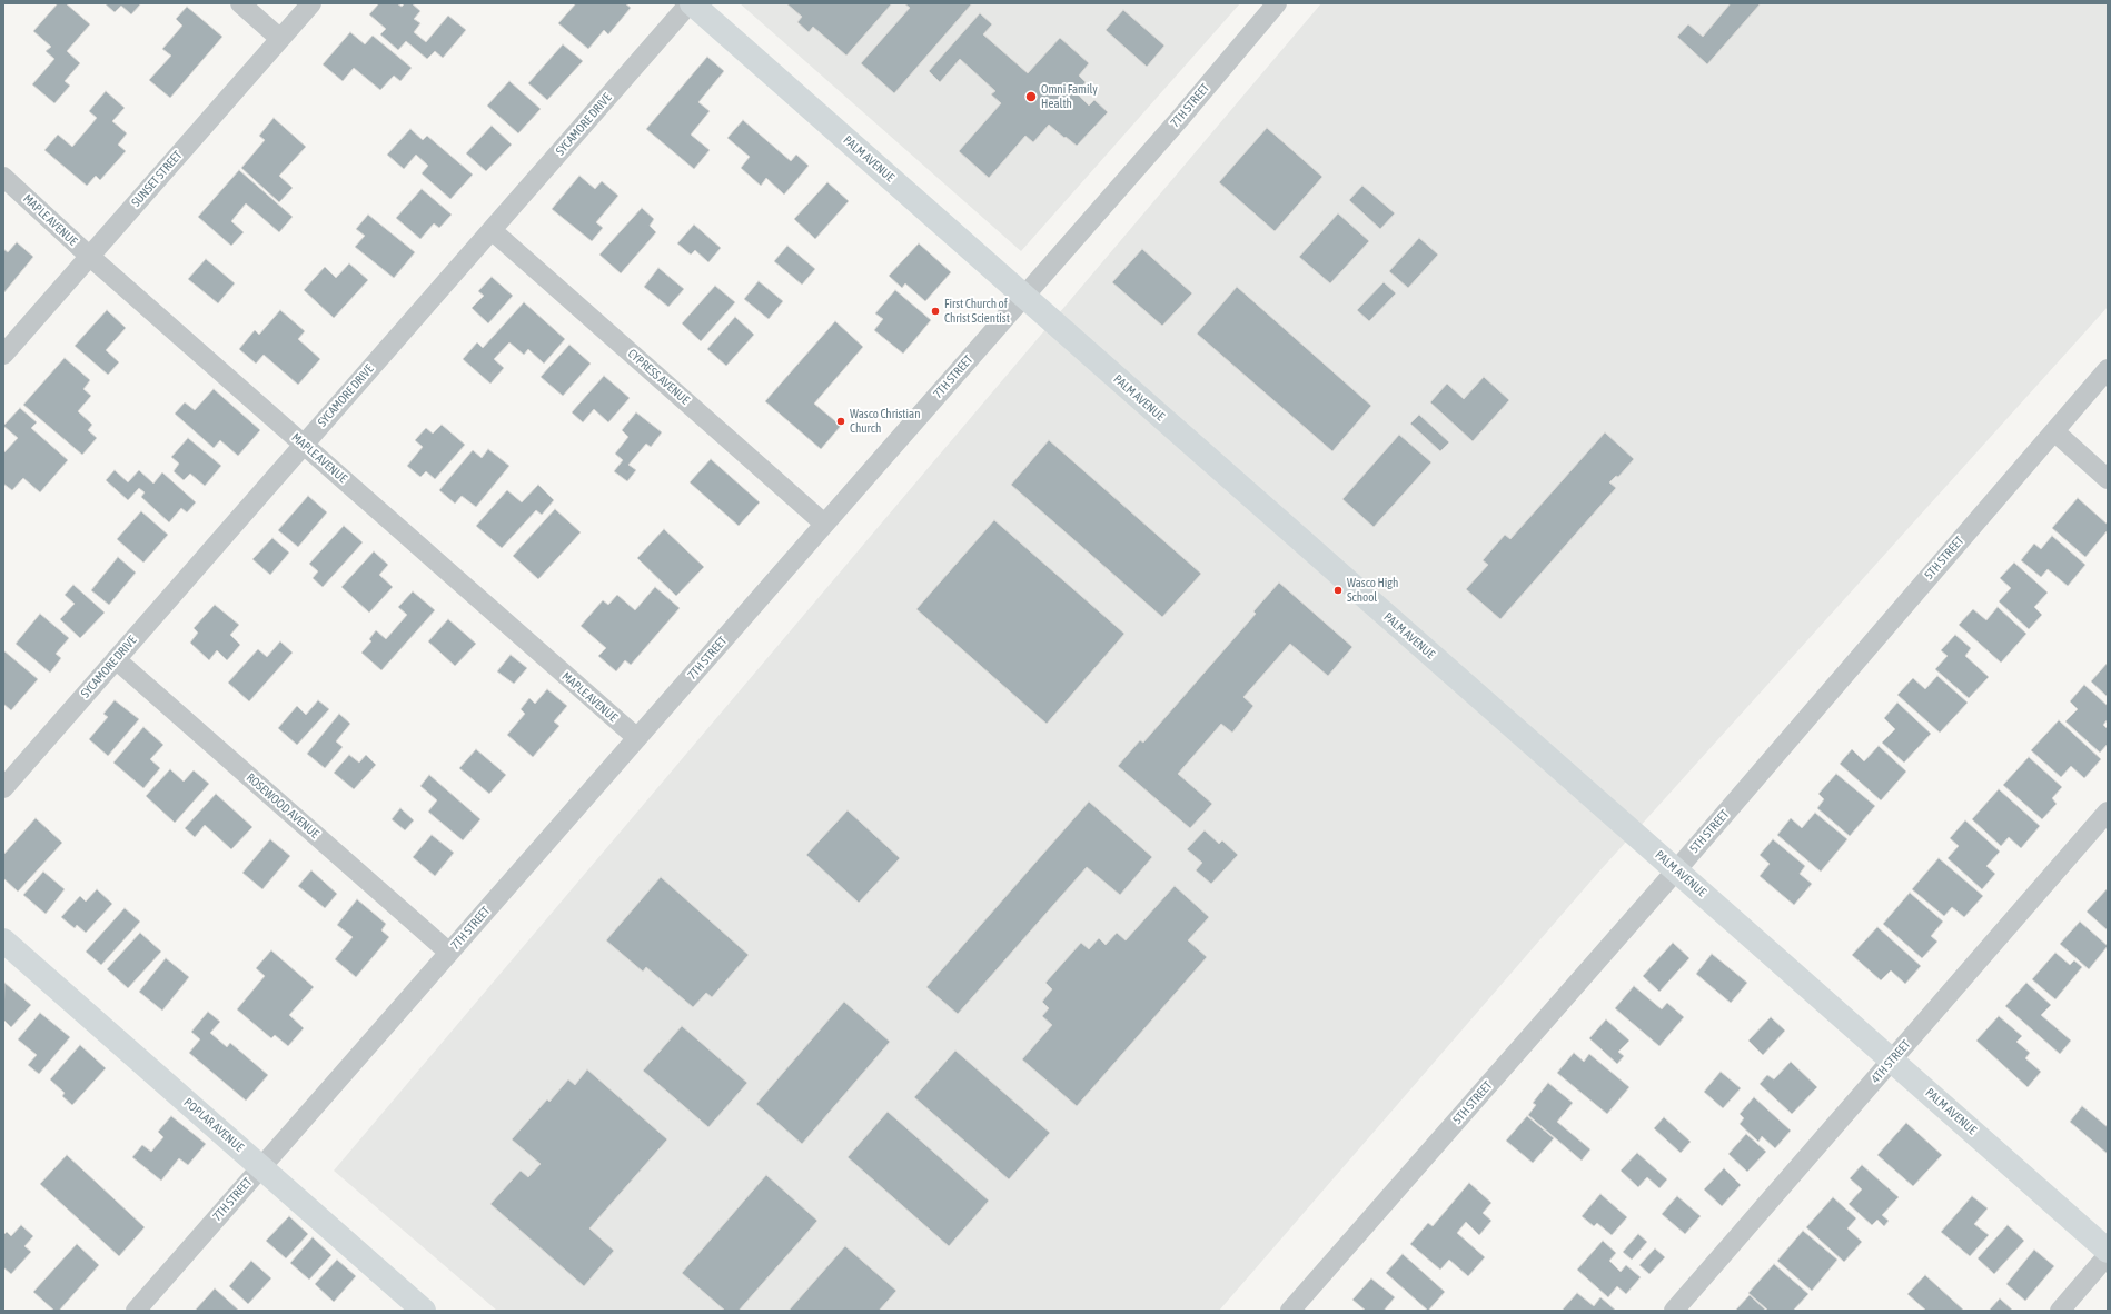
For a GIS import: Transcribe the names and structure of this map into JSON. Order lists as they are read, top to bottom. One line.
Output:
{"streets":{"main road":["PALM AVENUE","POPLAR AVENUE"],"street":["7TH STREET","SYCAMORE DRIVE","SUNSET STREET","MAPLE AVENUE","CYPRESS AVENUE","5TH STREET","ROSEWOOD AVENUE","4TH STREET"]},"crossings":[["7TH STREET","PALM AVENUE"],["7TH STREET","MAPLE AVENUE"],["7TH STREET","CYPRESS AVENUE"],["7TH STREET","ROSEWOOD AVENUE"],["7TH STREET","POPLAR AVENUE"],["SYCAMORE DRIVE","PALM AVENUE"],["SYCAMORE DRIVE","MAPLE AVENUE"],["SYCAMORE DRIVE","CYPRESS AVENUE"],["SYCAMORE DRIVE","ROSEWOOD AVENUE"],["PALM AVENUE","5TH STREET"],["PALM AVENUE","4TH STREET"],["SUNSET STREET","MAPLE AVENUE"]],"places":["Omni Family Health","First Church of Christ Scientist","Wasco Christian Church","Wasco High School"]}
